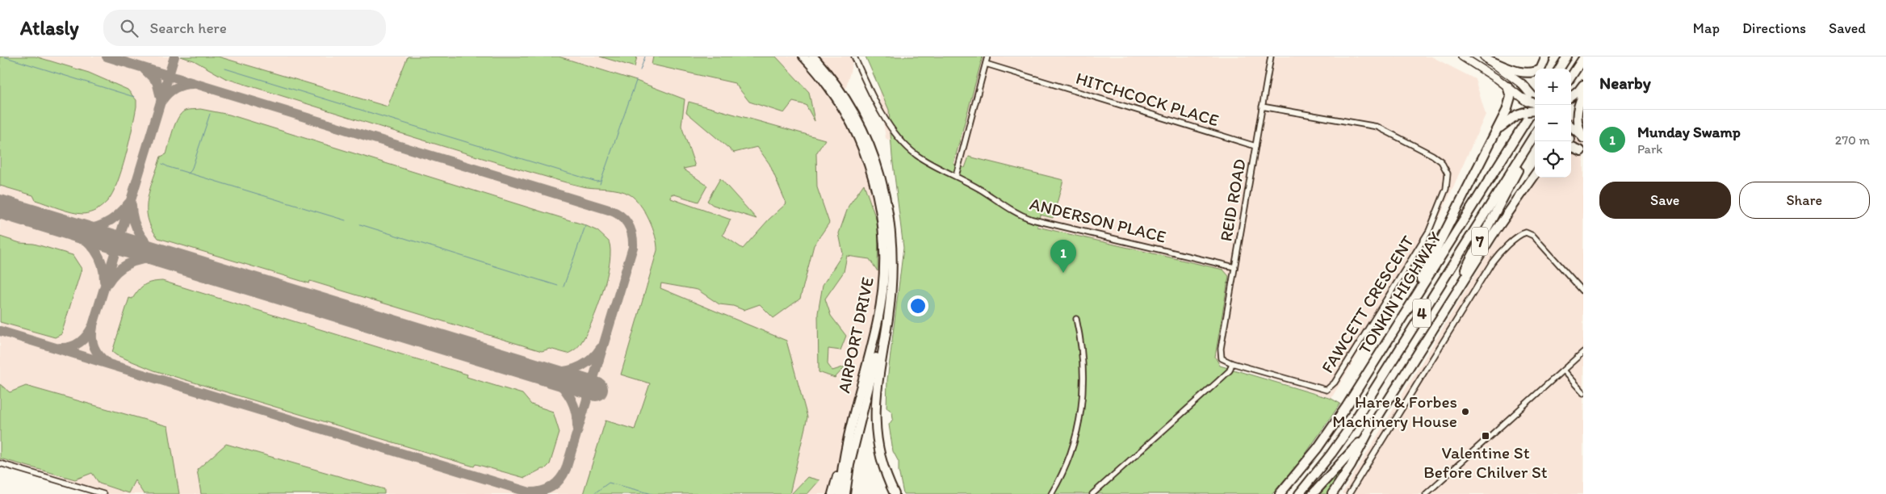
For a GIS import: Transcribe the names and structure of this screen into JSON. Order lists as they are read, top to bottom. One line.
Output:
{"streets":{"highway":["7","TONKIN HIGHWAY","4","AIRPORT DRIVE"],"street":["HITCHCOCK PLACE","REID ROAD","ANDERSON PLACE","FAWCETT CRESCENT"]},"crossings":[["HITCHCOCK PLACE","REID ROAD"],["REID ROAD","ANDERSON PLACE"],["REID ROAD","FAWCETT CRESCENT"]],"places":{"other":["Hare & Forbes Machinery House"],"transit":["Valentine St Before Chilver St"]},"page":{"header":"Atlasly","search":"Search here","nav":["Map","Directions","Saved"],"heading":"Nearby","map_buttons":["+","−"],"list":[{"mark":"1","name":"Munday Swamp","note":"Park","value":"270 m"}],"buttons":["Save","Share"],"pins":"1"}}
